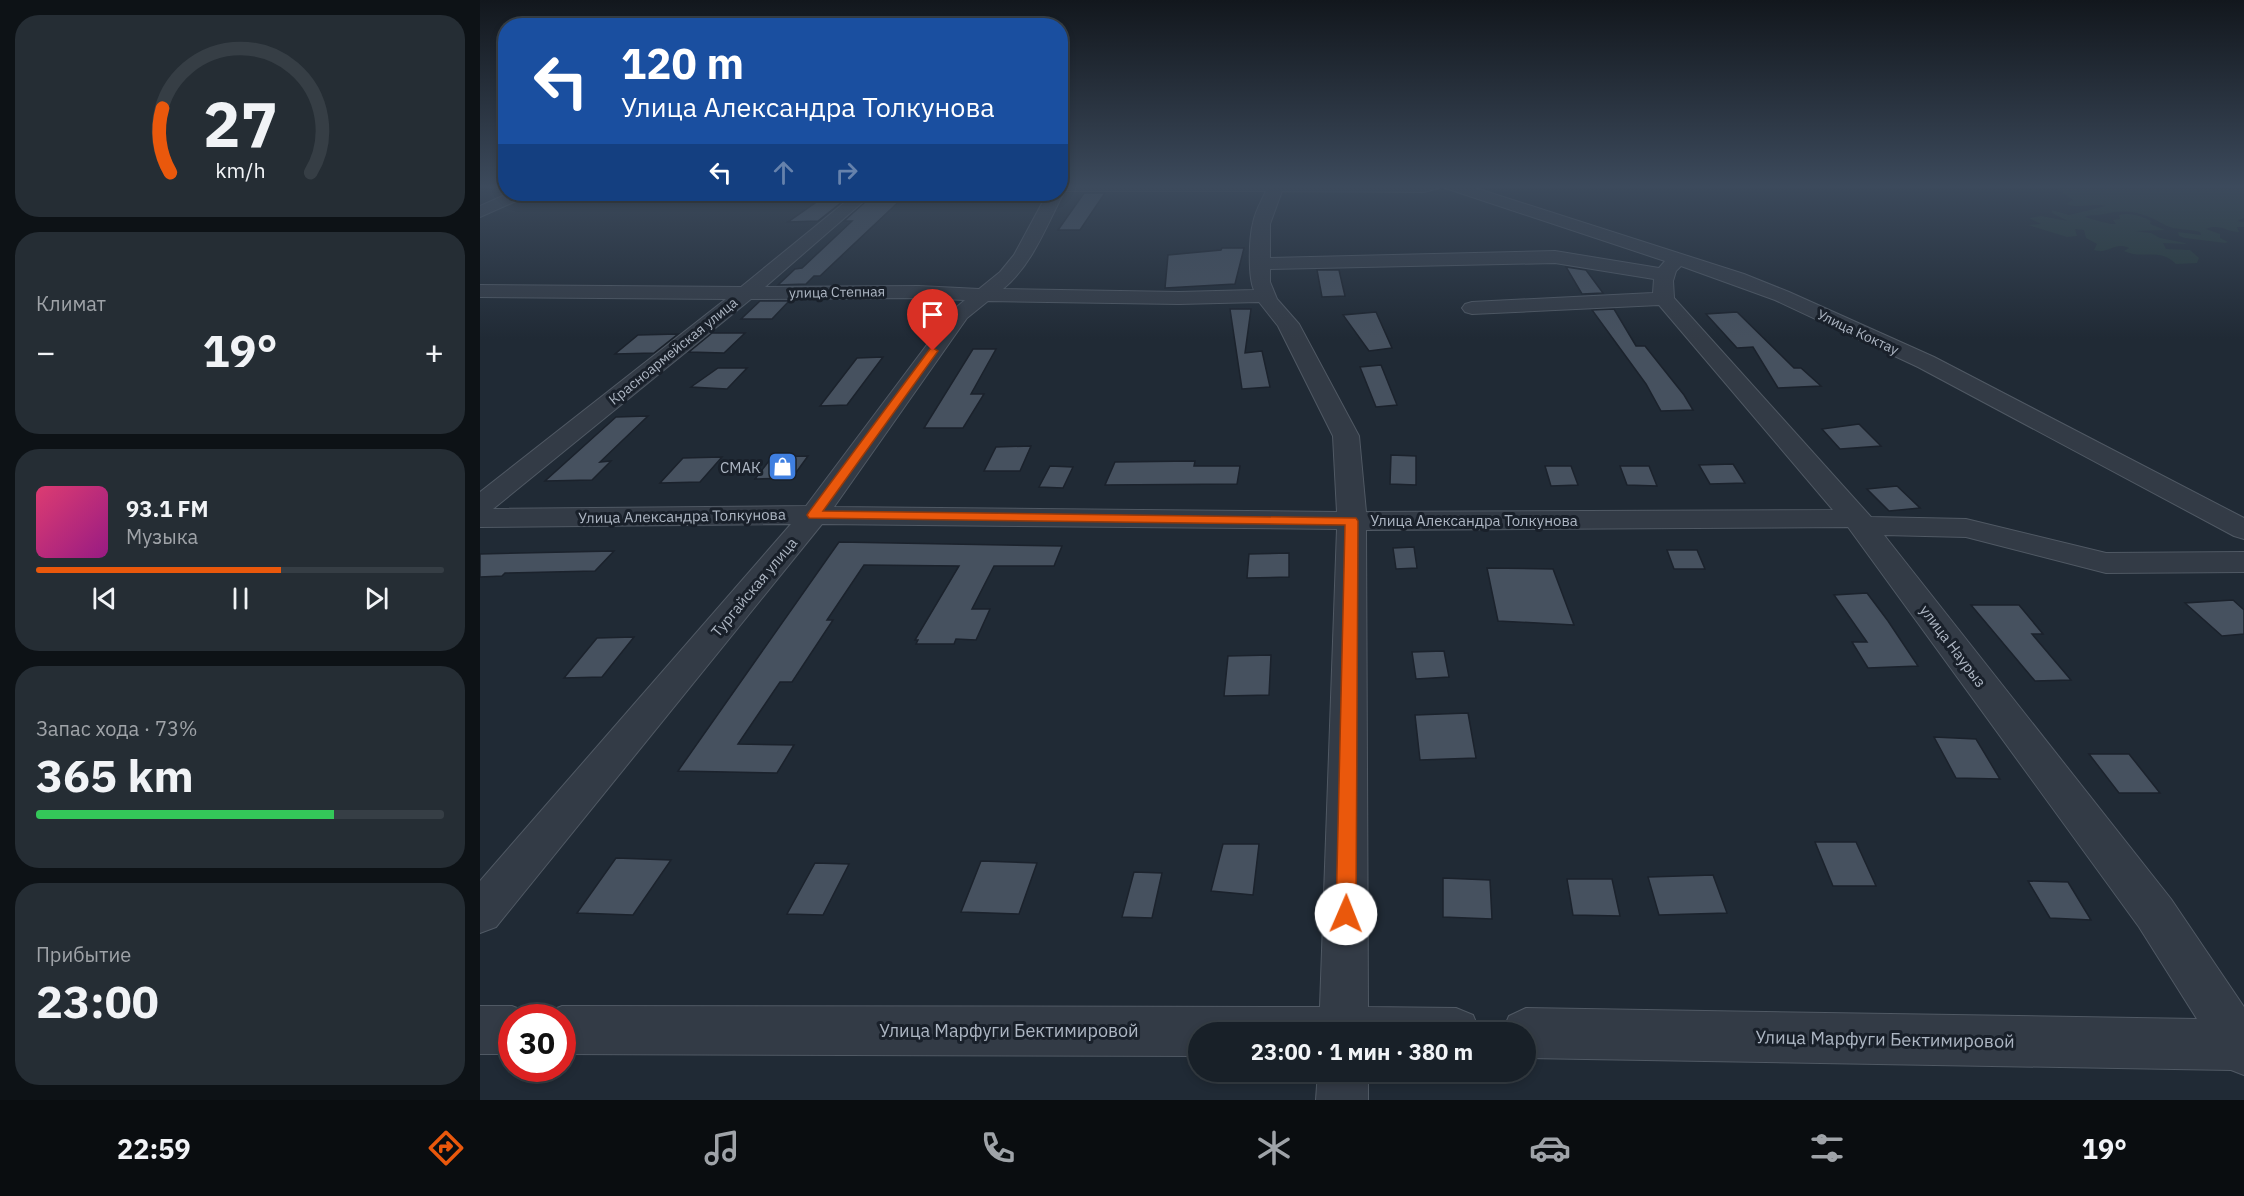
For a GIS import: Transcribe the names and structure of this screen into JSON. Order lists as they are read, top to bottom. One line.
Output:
{"streets":{"street":["улица Степная","Улица Коктау","Красноармейская улица","Улица Александра Толкунова","Тургайская улица","улица Наурыз","Улица Марфуги Бектимировой"]},"crossings":[["улица Степная","Красноармейская улица"],["улица Степная","Тургайская улица"],["Улица Коктау","улица Наурыз"],["Улица Александра Толкунова","Тургайская улица"],["Улица Александра Толкунова","улица Наурыз"],["улица Наурыз","Улица Марфуги Бектимировой"]],"places":{"shop":["СМАК"]},"page":{"turn":["120 m","Улица Александра Толкунова"],"tile":["Климат",["Запас хода · 73%","365 km"],["Прибытие","23:00"]],"heat":["−","19°","+"],"song":["93.1 FM","Музыка"],"limit":"30","trip":"23:00 · 1 мин · 380 m","tabs":["22:59","19°"],"gauge":["27","km/h"]}}
